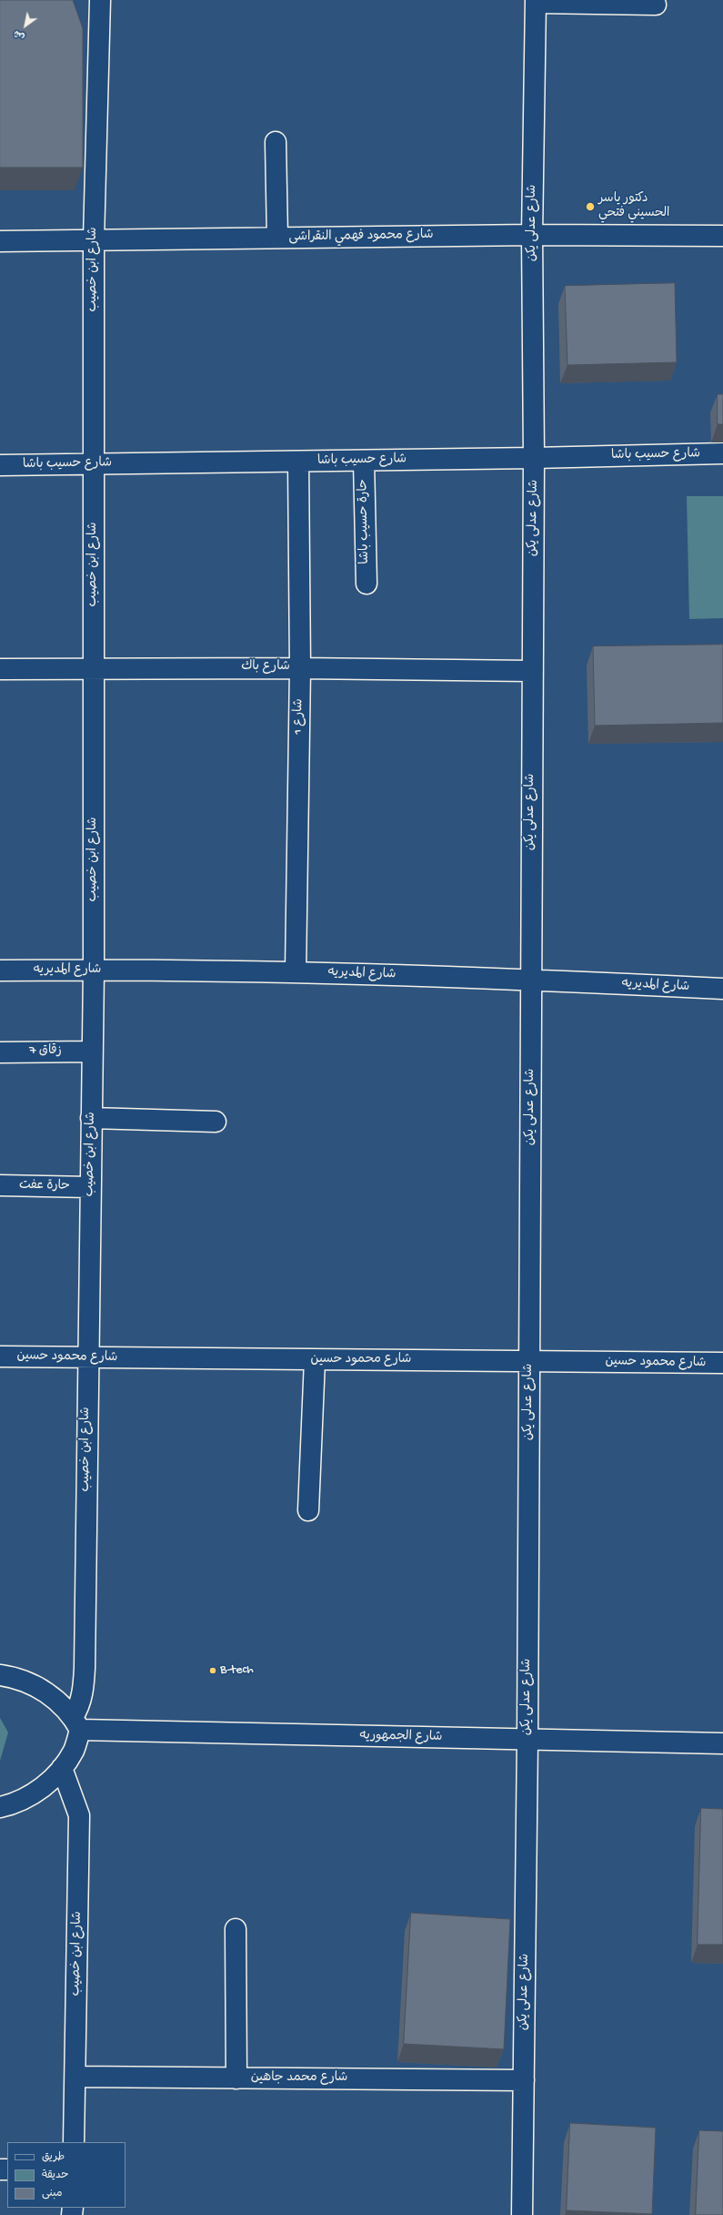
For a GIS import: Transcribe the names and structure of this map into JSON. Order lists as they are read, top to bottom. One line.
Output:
{"streets":{"street":["شارع عدلى يكن","شارع محمود فهمي النقراشى","شارع ابن خصيب","شارع حسيب باشا","حارة حسيب باشا","شارع باك","شارع 1","شارع المديريه","زقاق 7","حارة عفت","شارع محمود حسين","شارع الجمهوريه","شارع محمد جاهين"]},"crossings":[["شارع عدلى يكن","شارع محمود فهمي النقراشى"],["شارع عدلى يكن","شارع حسيب باشا"],["شارع عدلى يكن","شارع باك"],["شارع عدلى يكن","شارع المديريه"],["شارع عدلى يكن","شارع محمود حسين"],["شارع عدلى يكن","شارع الجمهوريه"],["شارع عدلى يكن","شارع محمد جاهين"],["شارع محمود فهمي النقراشى","شارع ابن خصيب"],["شارع ابن خصيب","شارع حسيب باشا"],["شارع ابن خصيب","شارع باك"],["شارع ابن خصيب","شارع المديريه"],["شارع ابن خصيب","زقاق 7"],["شارع ابن خصيب","حارة عفت"],["شارع ابن خصيب","شارع محمود حسين"],["شارع ابن خصيب","شارع الجمهوريه"],["شارع ابن خصيب","شارع محمد جاهين"],["شارع حسيب باشا","حارة حسيب باشا"],["شارع حسيب باشا","شارع 1"],["شارع باك","شارع 1"],["شارع 1","شارع المديريه"]],"places":["دكتور ياسر الحسيني فتحي","B-tech"],"legend":["طريق","حديقة","مبنى"],"north":"bottom left"}
